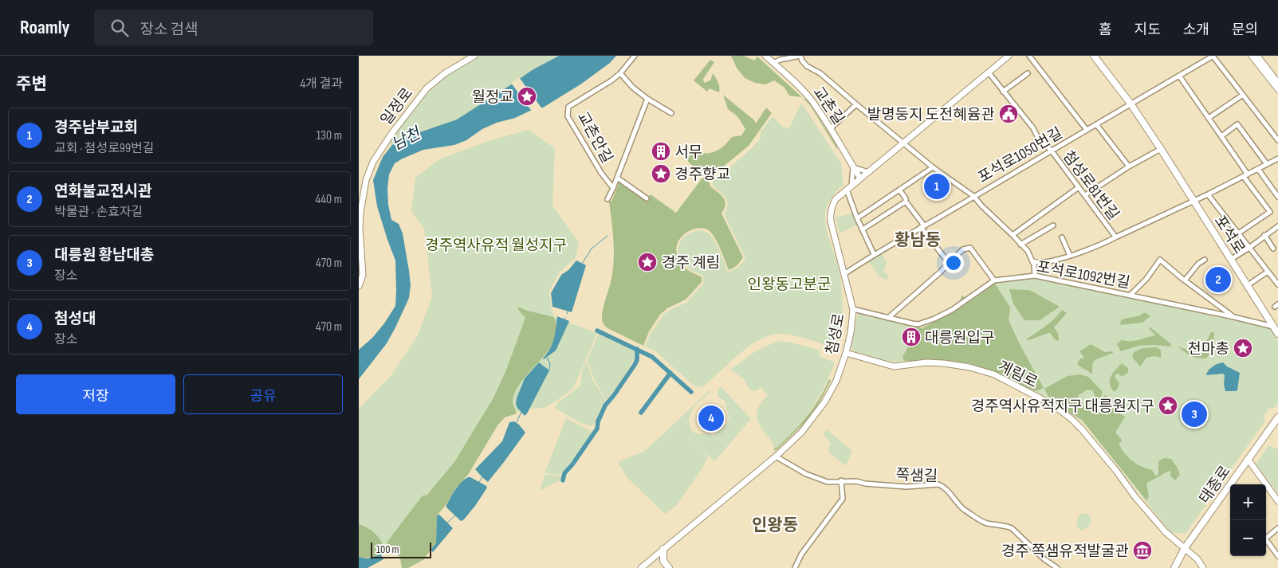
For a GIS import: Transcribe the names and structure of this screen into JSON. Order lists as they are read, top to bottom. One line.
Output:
{"streets":{"main road":["포석로","태종로"],"street":["교촌길","일정로","교촌안길","포석로1050번길","첨성로81번길","포석로1092번길","첨성로","계림로","쪽샘길"]},"crossings":[["교촌길","첨성로"],["포석로1050번길","첨성로81번길"],["포석로1050번길","포석로"],["포석로1050번길","첨성로"],["첨성로81번길","첨성로"],["포석로","포석로1092번길"],["포석로1092번길","첨성로"],["첨성로","계림로"],["첨성로","쪽샘길"],["계림로","태종로"]],"districts":["황남동","인왕동"],"water":["남천"],"parks":["경주역사유적 월성지구","인왕동고분군"],"places":{"place":["월정교","경주향교","경주 계림","천마총","경주역사유적지구 대릉원지구"],"public building":["발명둥지 도전혜윰관"],"building":["서무","대릉원입구"],"museum":["경주 쪽샘유적발굴관"]},"scale_bar":"100 m","page":{"header":"Roamly","search":"장소 검색","nav":["홈","지도","소개","문의"],"heading":["주변","4개 결과"],"list":[{"mark":"1","name":"경주남부교회","note":"교회 · 첨성로99번길","value":"130 m"},{"mark":"2","name":"연화불교전시관","note":"박물관 · 손효자길","value":"440 m"},{"mark":"3","name":"대릉원 황남대총","note":"장소","value":"470 m"},{"mark":"4","name":"첨성대","note":"장소","value":"470 m"}],"pins":["1","2","3","4"],"buttons":["저장","공유"],"map_buttons":["+","−"],"scale":"100 m"}}
